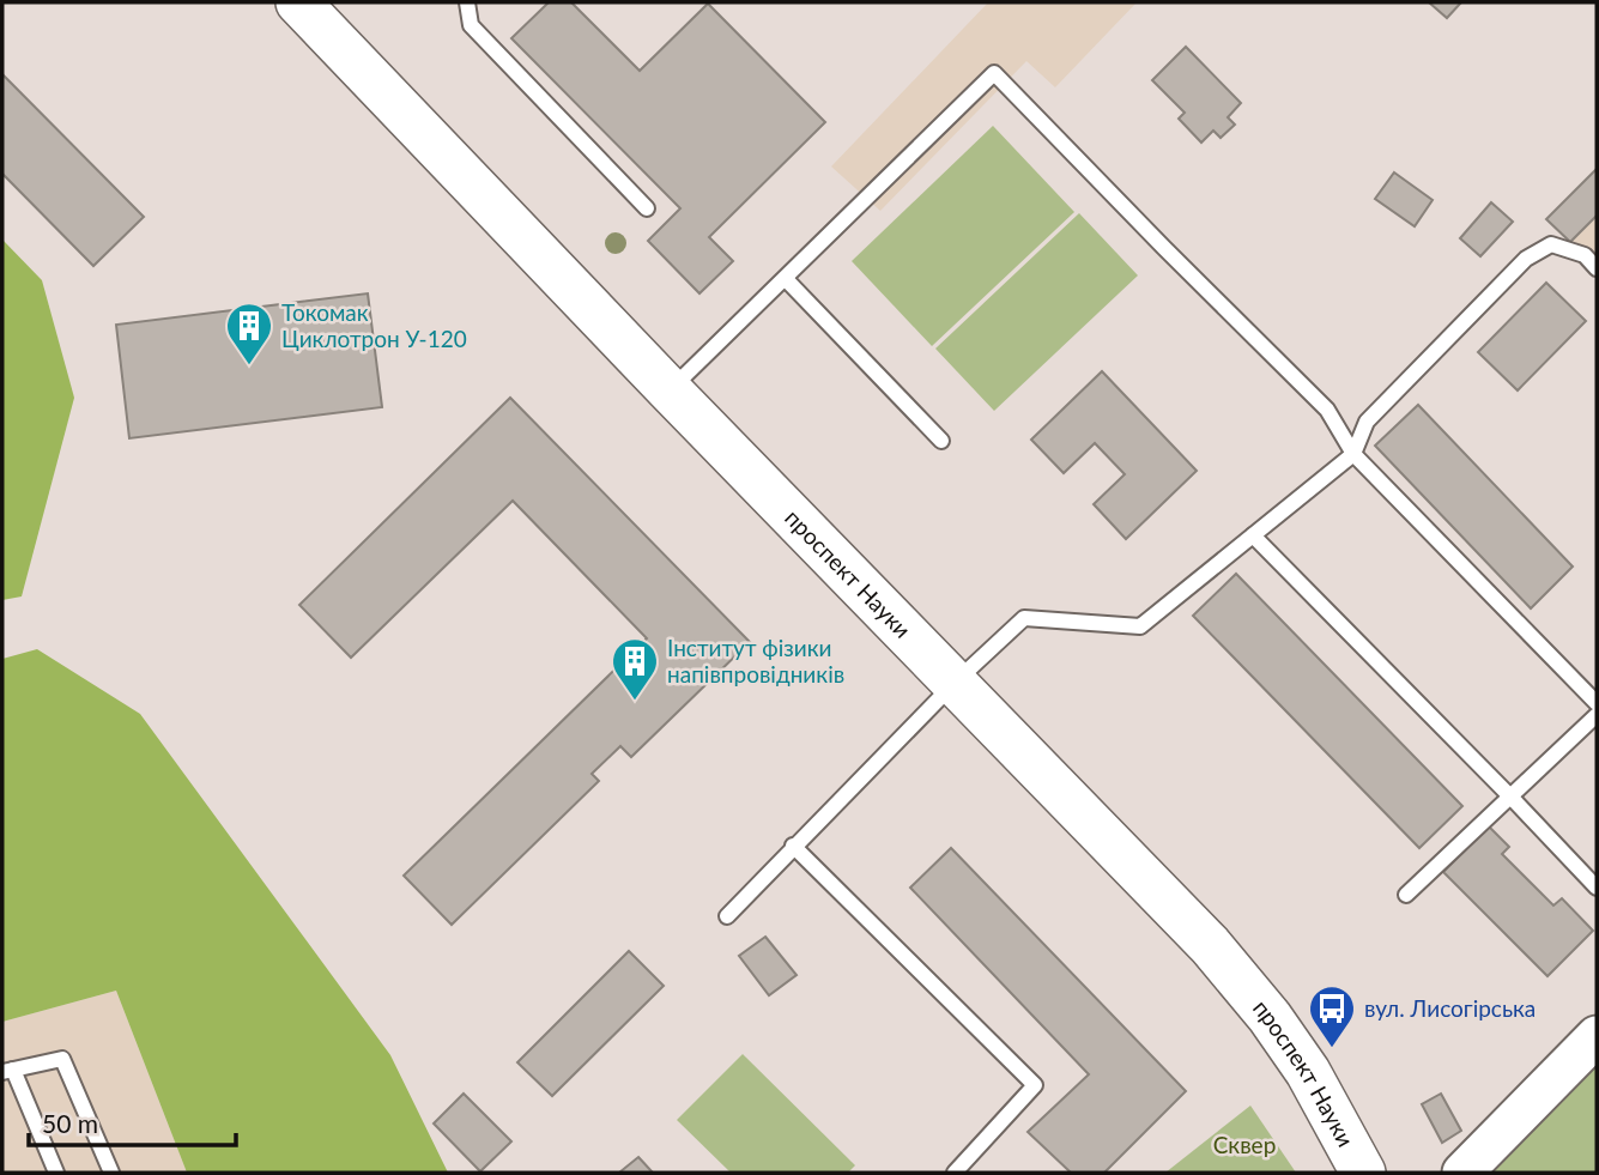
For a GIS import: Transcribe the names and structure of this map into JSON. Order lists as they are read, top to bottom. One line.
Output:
{"streets":{"main road":["проспект Науки"]},"parks":["Сквер"],"places":{"building":["Токомак Циклотрон У-120","Інститут фізики напівпровідників"],"bus stop":["вул. Лисогірська"]},"scale_bar":"50 m"}
